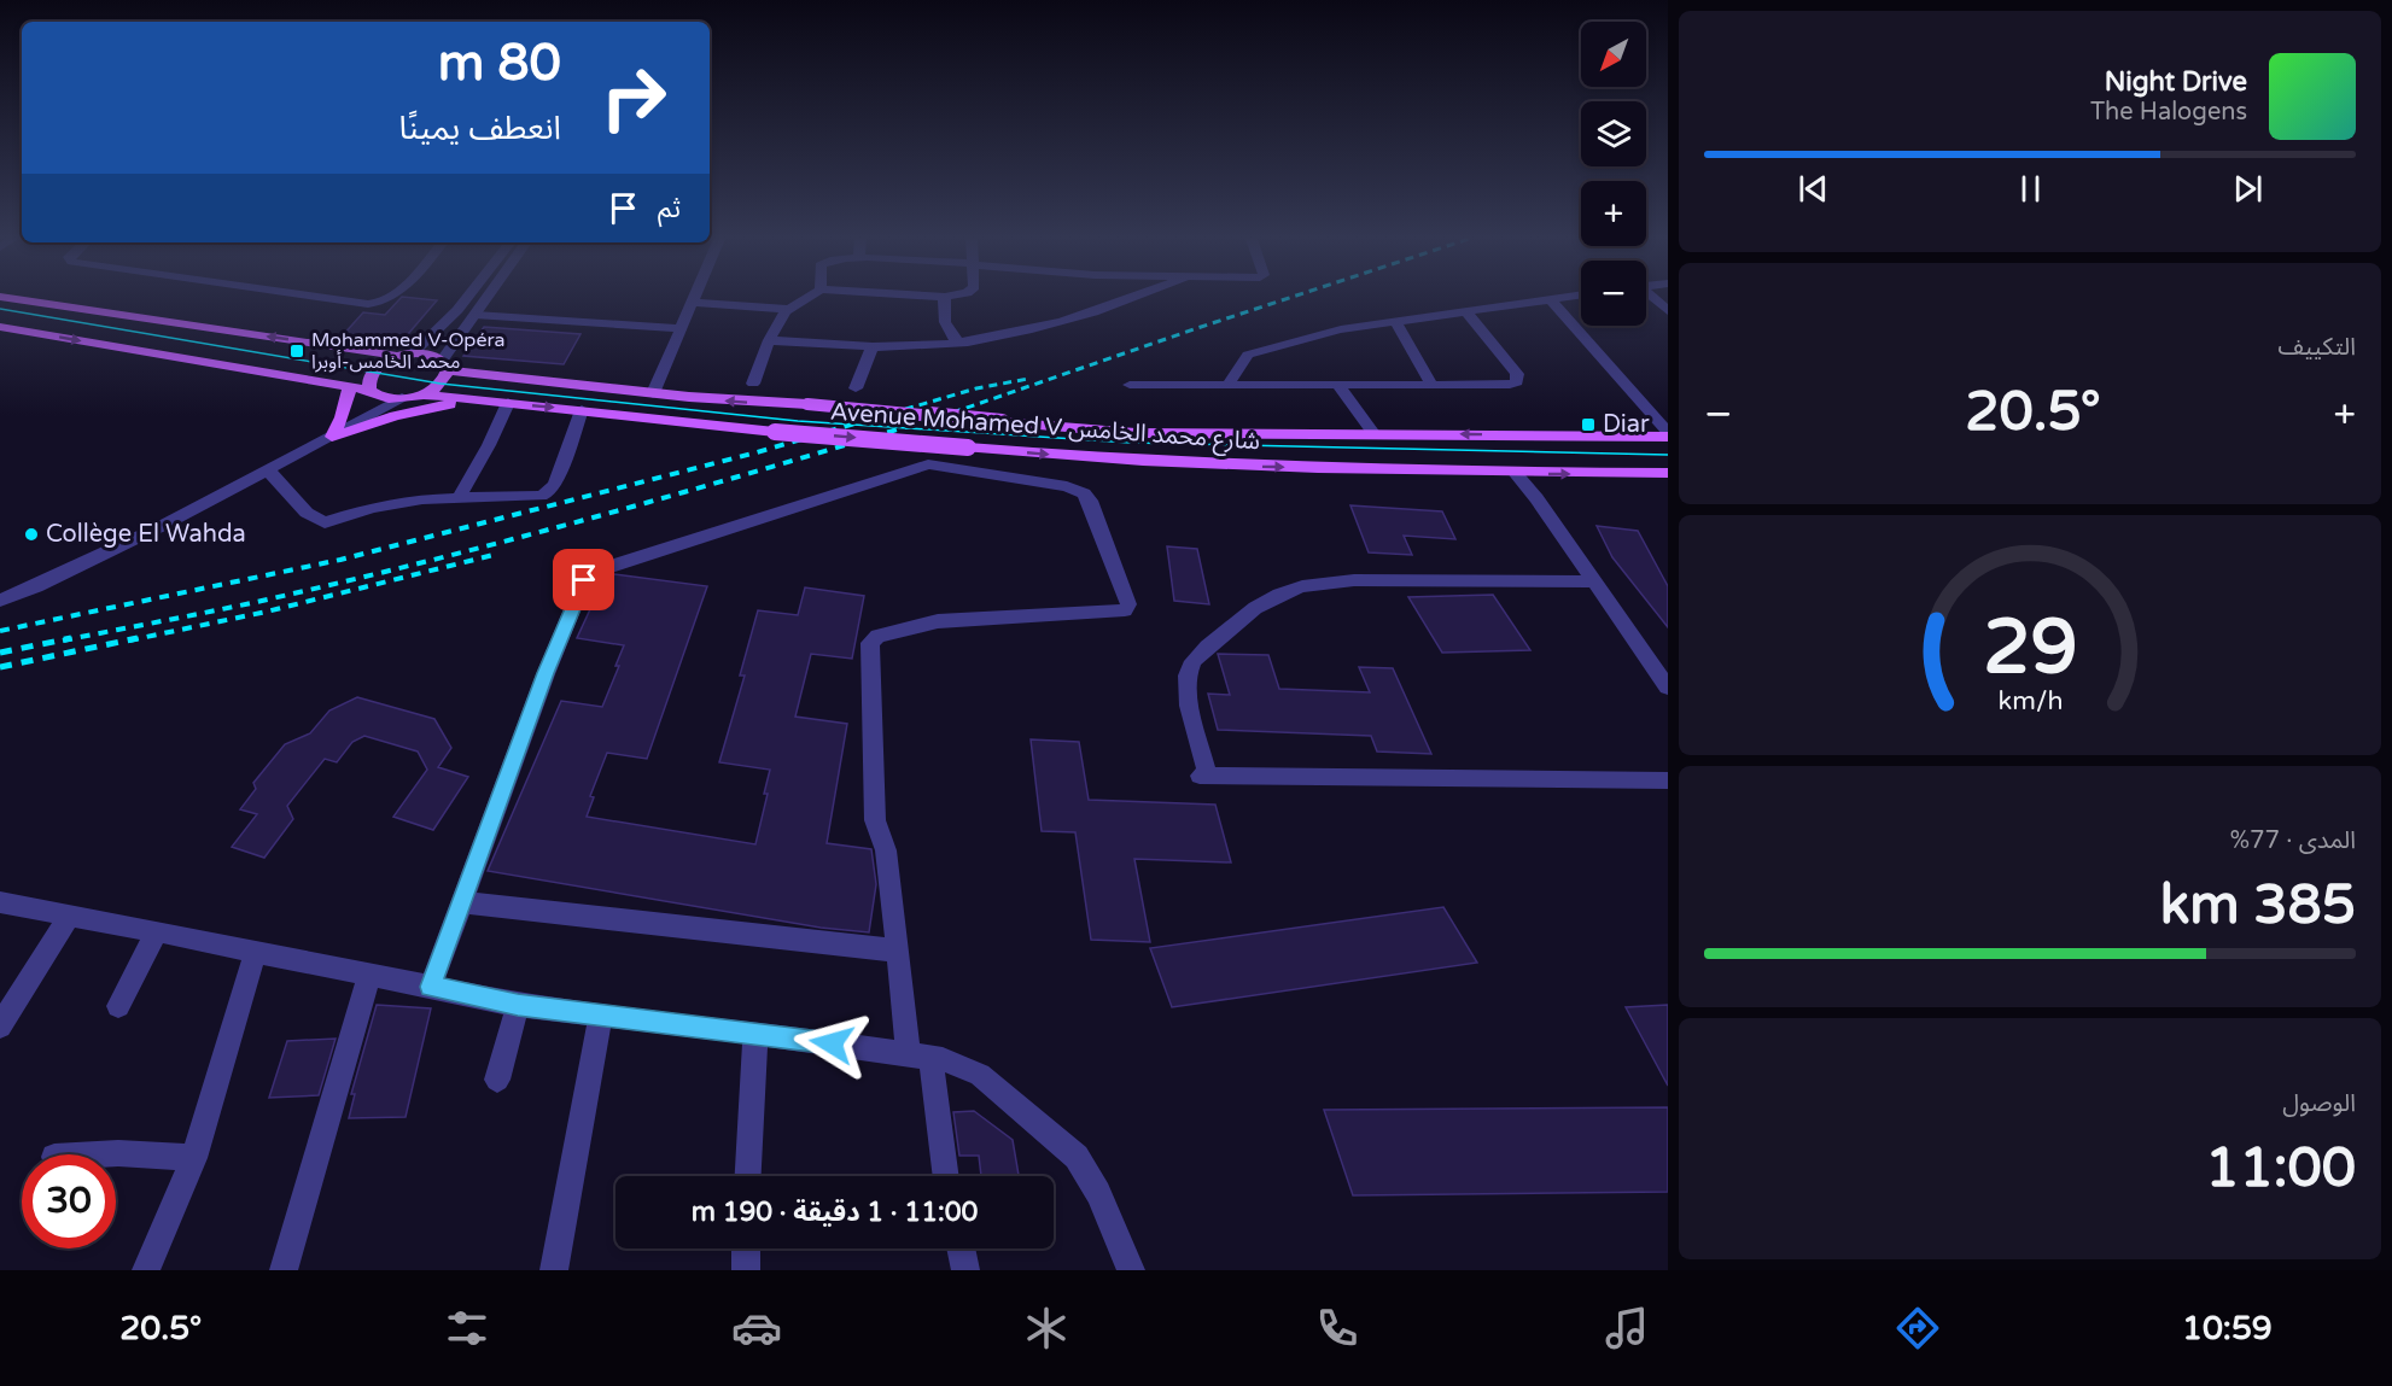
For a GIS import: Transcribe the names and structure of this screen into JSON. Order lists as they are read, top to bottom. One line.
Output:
{"streets":{"main road":["Avenue Mohamed V شارع محمد الخامس"]},"places":{"transit":["Mohammed V-Opéra محمد الخامس-أوبرا","Diar"],"other":["Collège El Wahda"]},"north":"bottom left","page":{"map_buttons":["+","−"],"turn":["80 m","انعطف يمينًا"],"song":["Night Drive","The Halogens"],"then":"ثم","tile":["التكييف",["المدى · 77%","385 km"],["الوصول","11:00"]],"heat":["−","20.5°","+"],"limit":"30","trip":"11:00 · 1 دقيقة · 190 m","tabs":["10:59","20.5°"],"gauge":["29","km/h"]}}
